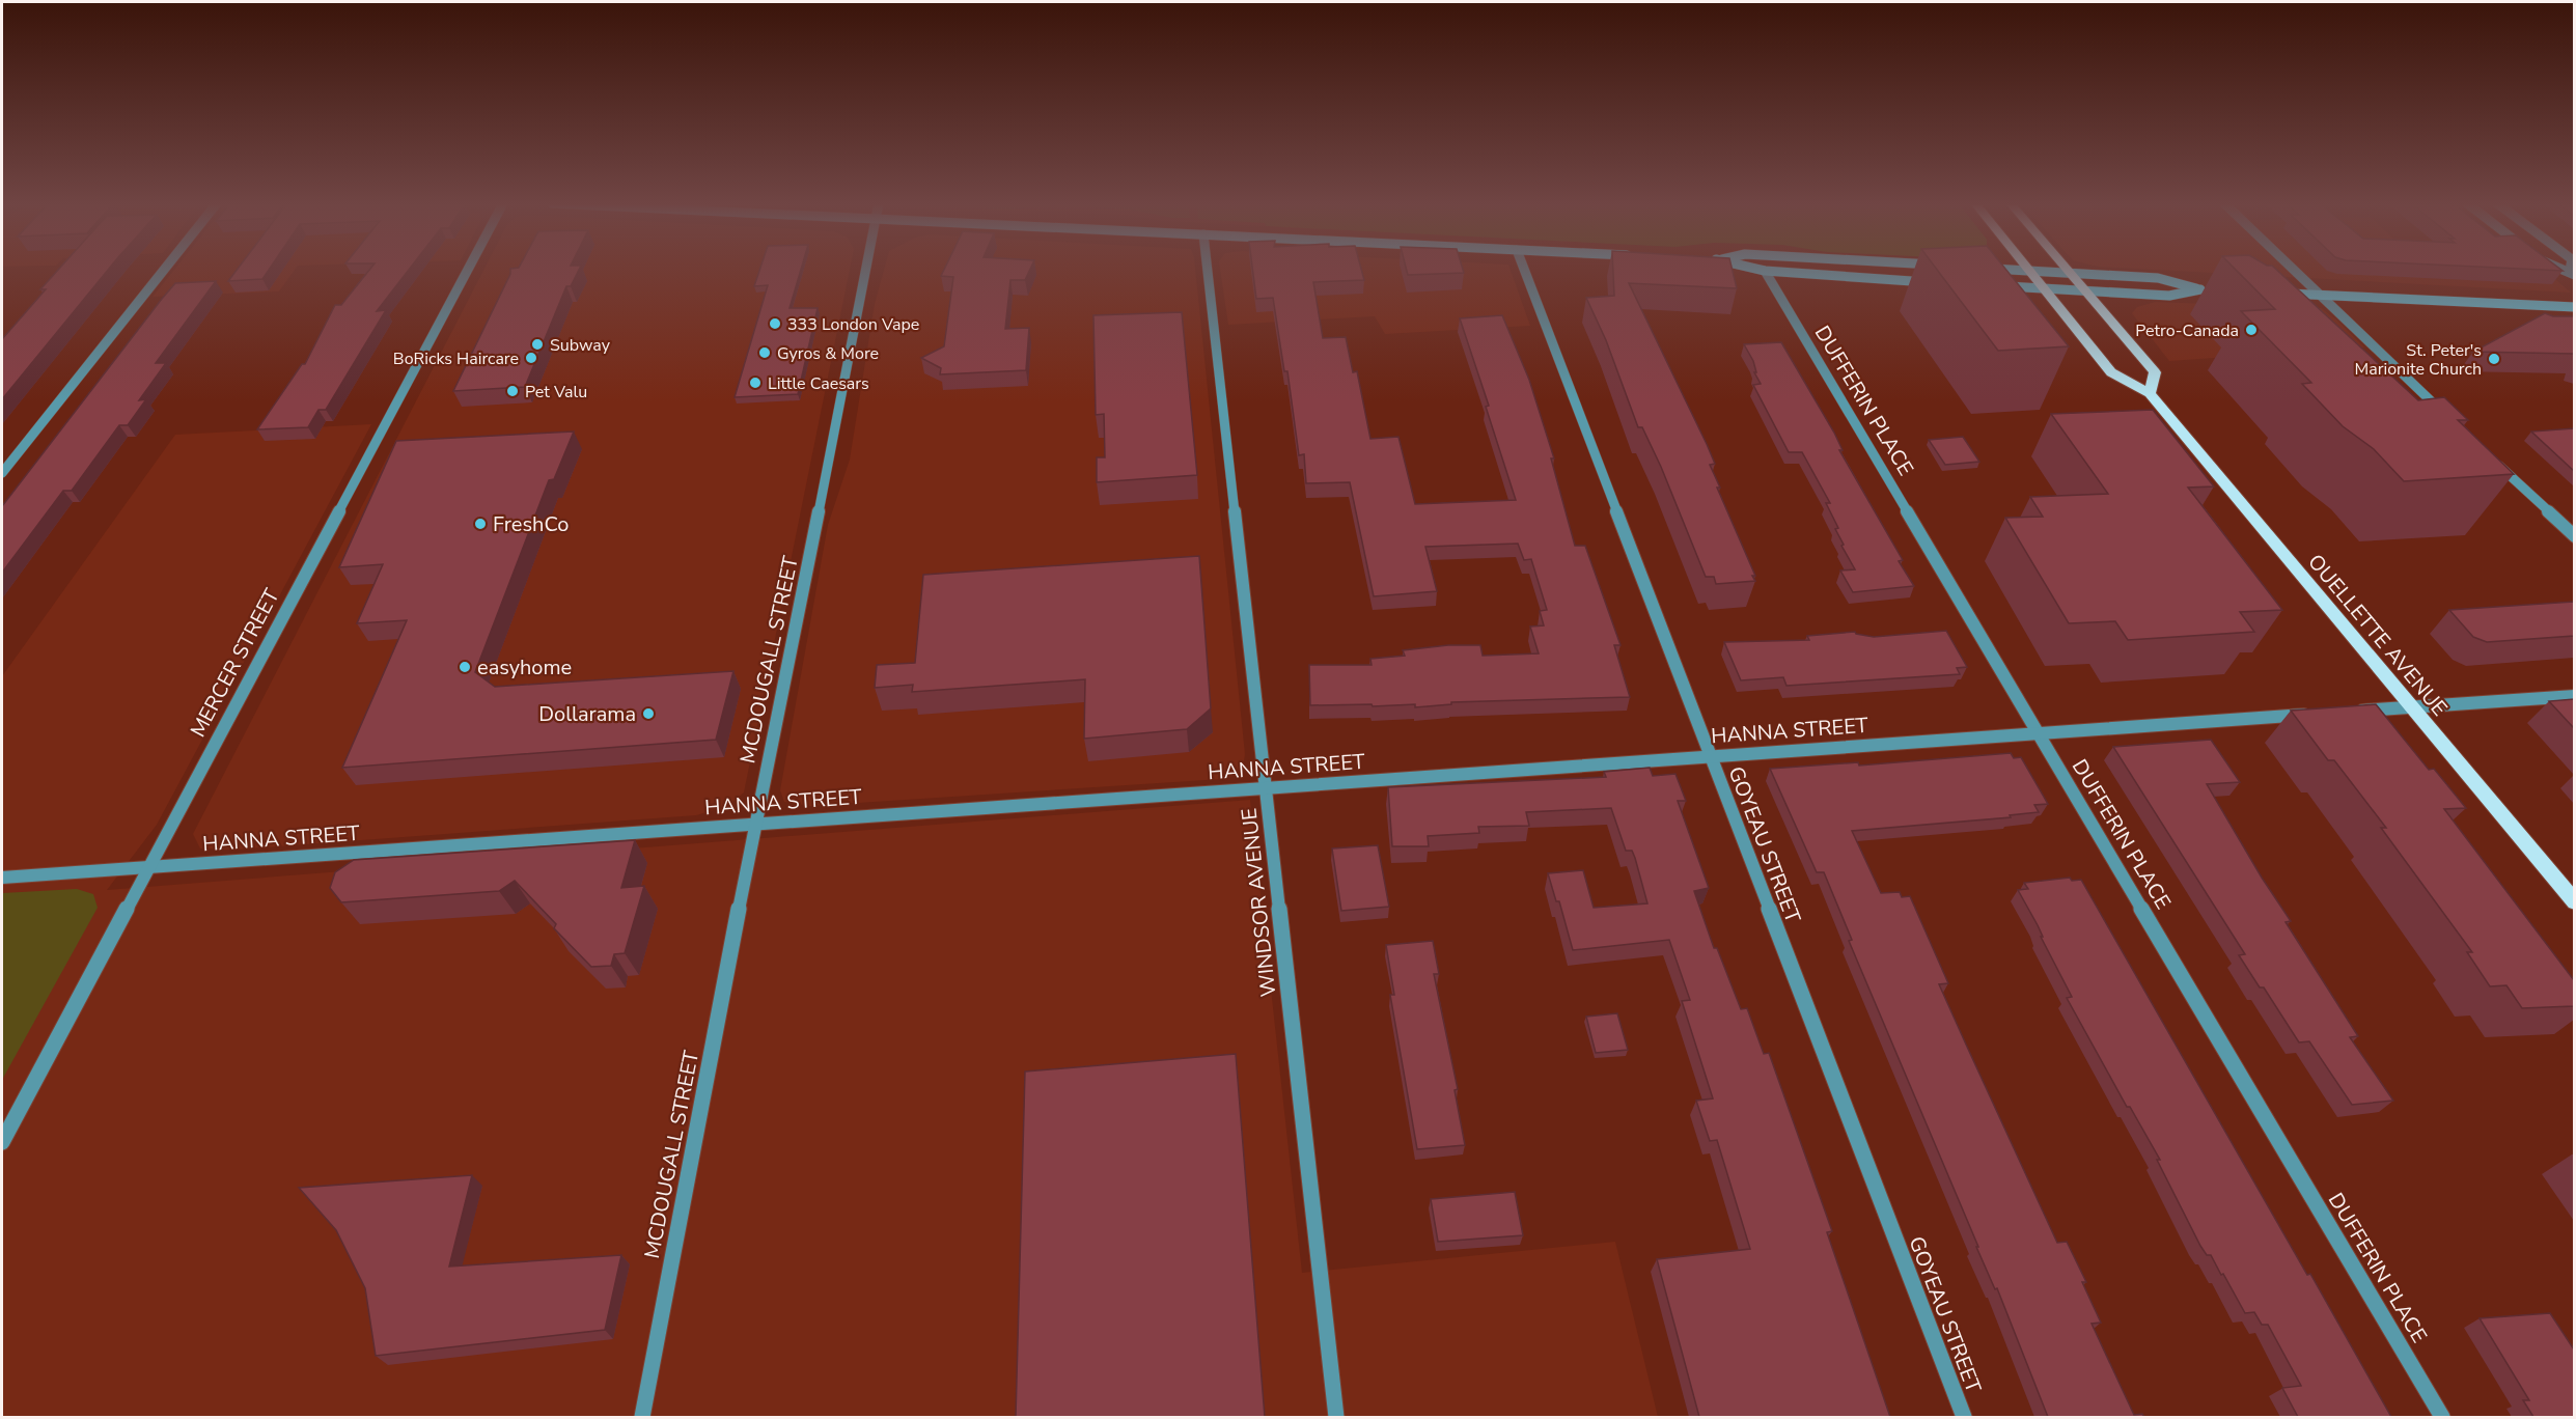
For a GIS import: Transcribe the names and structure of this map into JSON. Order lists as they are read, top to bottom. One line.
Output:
{"streets":{"main road":["OUELLETTE AVENUE"],"street":["DUFFERIN PLACE","MCDOUGALL STREET","MERCER STREET","HANNA STREET","GOYEAU STREET","WINDSOR AVENUE"]},"crossings":[["DUFFERIN PLACE","HANNA STREET"],["MCDOUGALL STREET","HANNA STREET"],["MERCER STREET","HANNA STREET"],["HANNA STREET","GOYEAU STREET"],["HANNA STREET","WINDSOR AVENUE"]],"places":["333 London Vape","Petro-Canada","Subway","Gyros & More","BoRicks Haircare","St. Peter's Marionite Church","Little Caesars","Pet Valu","FreshCo","easyhome","Dollarama"]}
